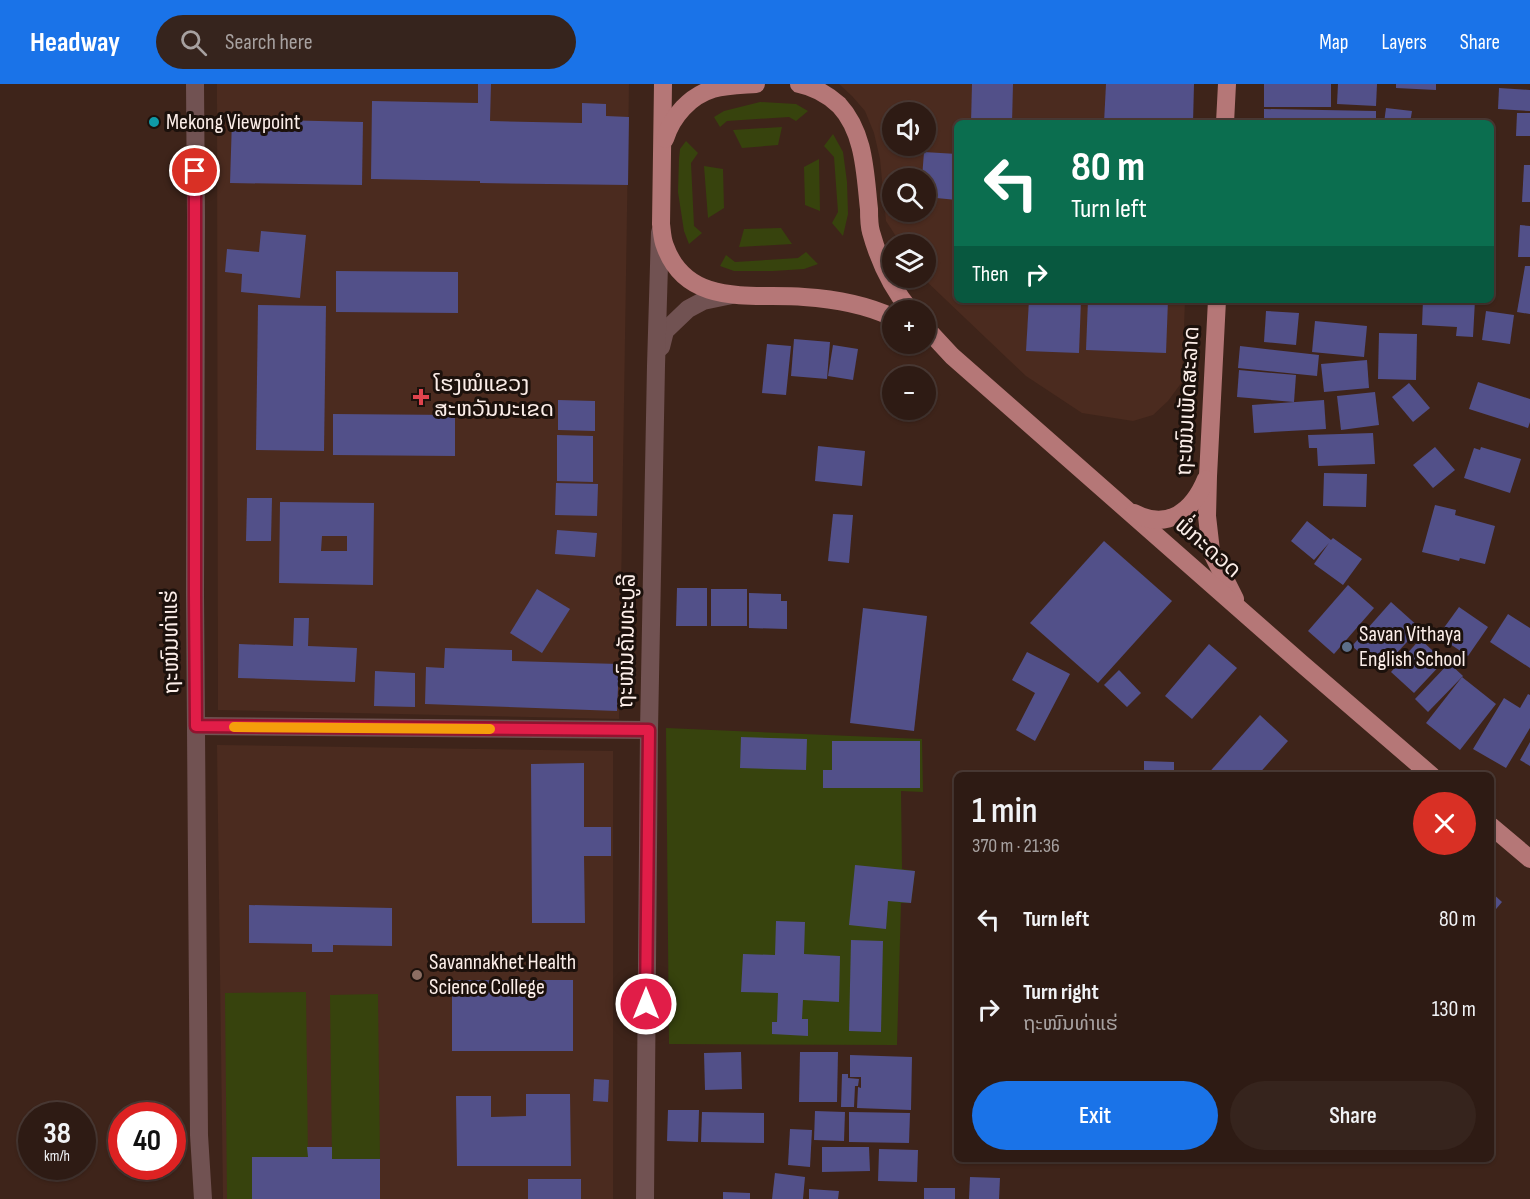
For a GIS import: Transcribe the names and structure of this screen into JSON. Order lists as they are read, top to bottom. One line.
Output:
{"streets":{"main road":["ຖະໜົນເພັດສະລາດ","ພໍ່ກະດວດ","ຖະໜົນຄັນທະບູລີ"],"street":["ຖະໜົນທ່າແຮ່"]},"crossings":[["ຖະໜົນເພັດສະລາດ","ພໍ່ກະດວດ"]],"places":{"other":["Mekong Viewpoint","Savan Vithaya English School","Savannakhet Health Science College"],"health":["ໂຮງໝໍແຂວງ ສະຫວັນນະເຂດ"]},"page":{"header":"Headway","search":"Search here","nav":["Map","Layers","Share"],"map_buttons":["+","−"],"turn":["80 m","Turn left"],"then":"Then","heading":["1 min","370 m · 21:36"],"list":[{"name":"Turn left","value":"80 m"},{"name":"Turn right","note":"ຖະໜົນທ່າແຮ່","value":"130 m"}],"buttons":["Exit","Share"],"speed":"38 km/h","limit":"40"}}
